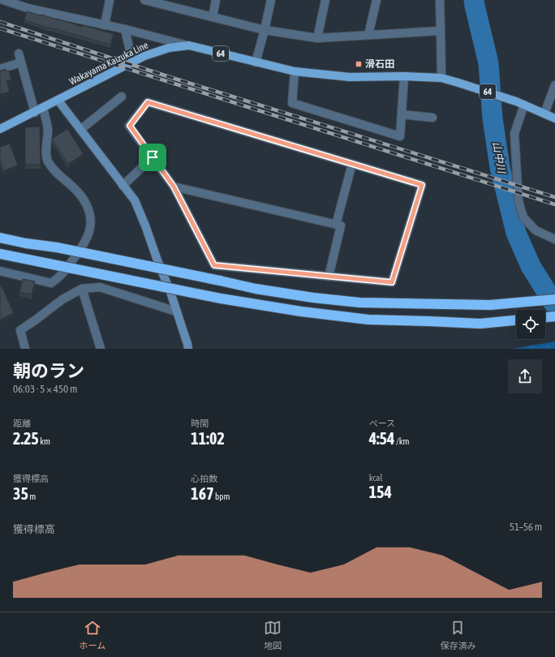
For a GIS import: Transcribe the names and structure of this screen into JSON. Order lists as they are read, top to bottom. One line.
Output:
{"streets":{"main road":["64","Wakayama Kaizuka Line"]},"water":["山中川"],"places":{"transit":["滑石田"]},"page":{"heading":["朝のラン","06:03 · 5 × 450 m"],"stats":[["距離","2.25 km"],["時間","11:02"],["ペース","4:54 /km"],["獲得標高","35 m"],["心拍数","167 bpm"],["kcal","154"]],"chart":["獲得標高","51–56 m"],"tabs":["ホーム","地図","保存済み"]}}
